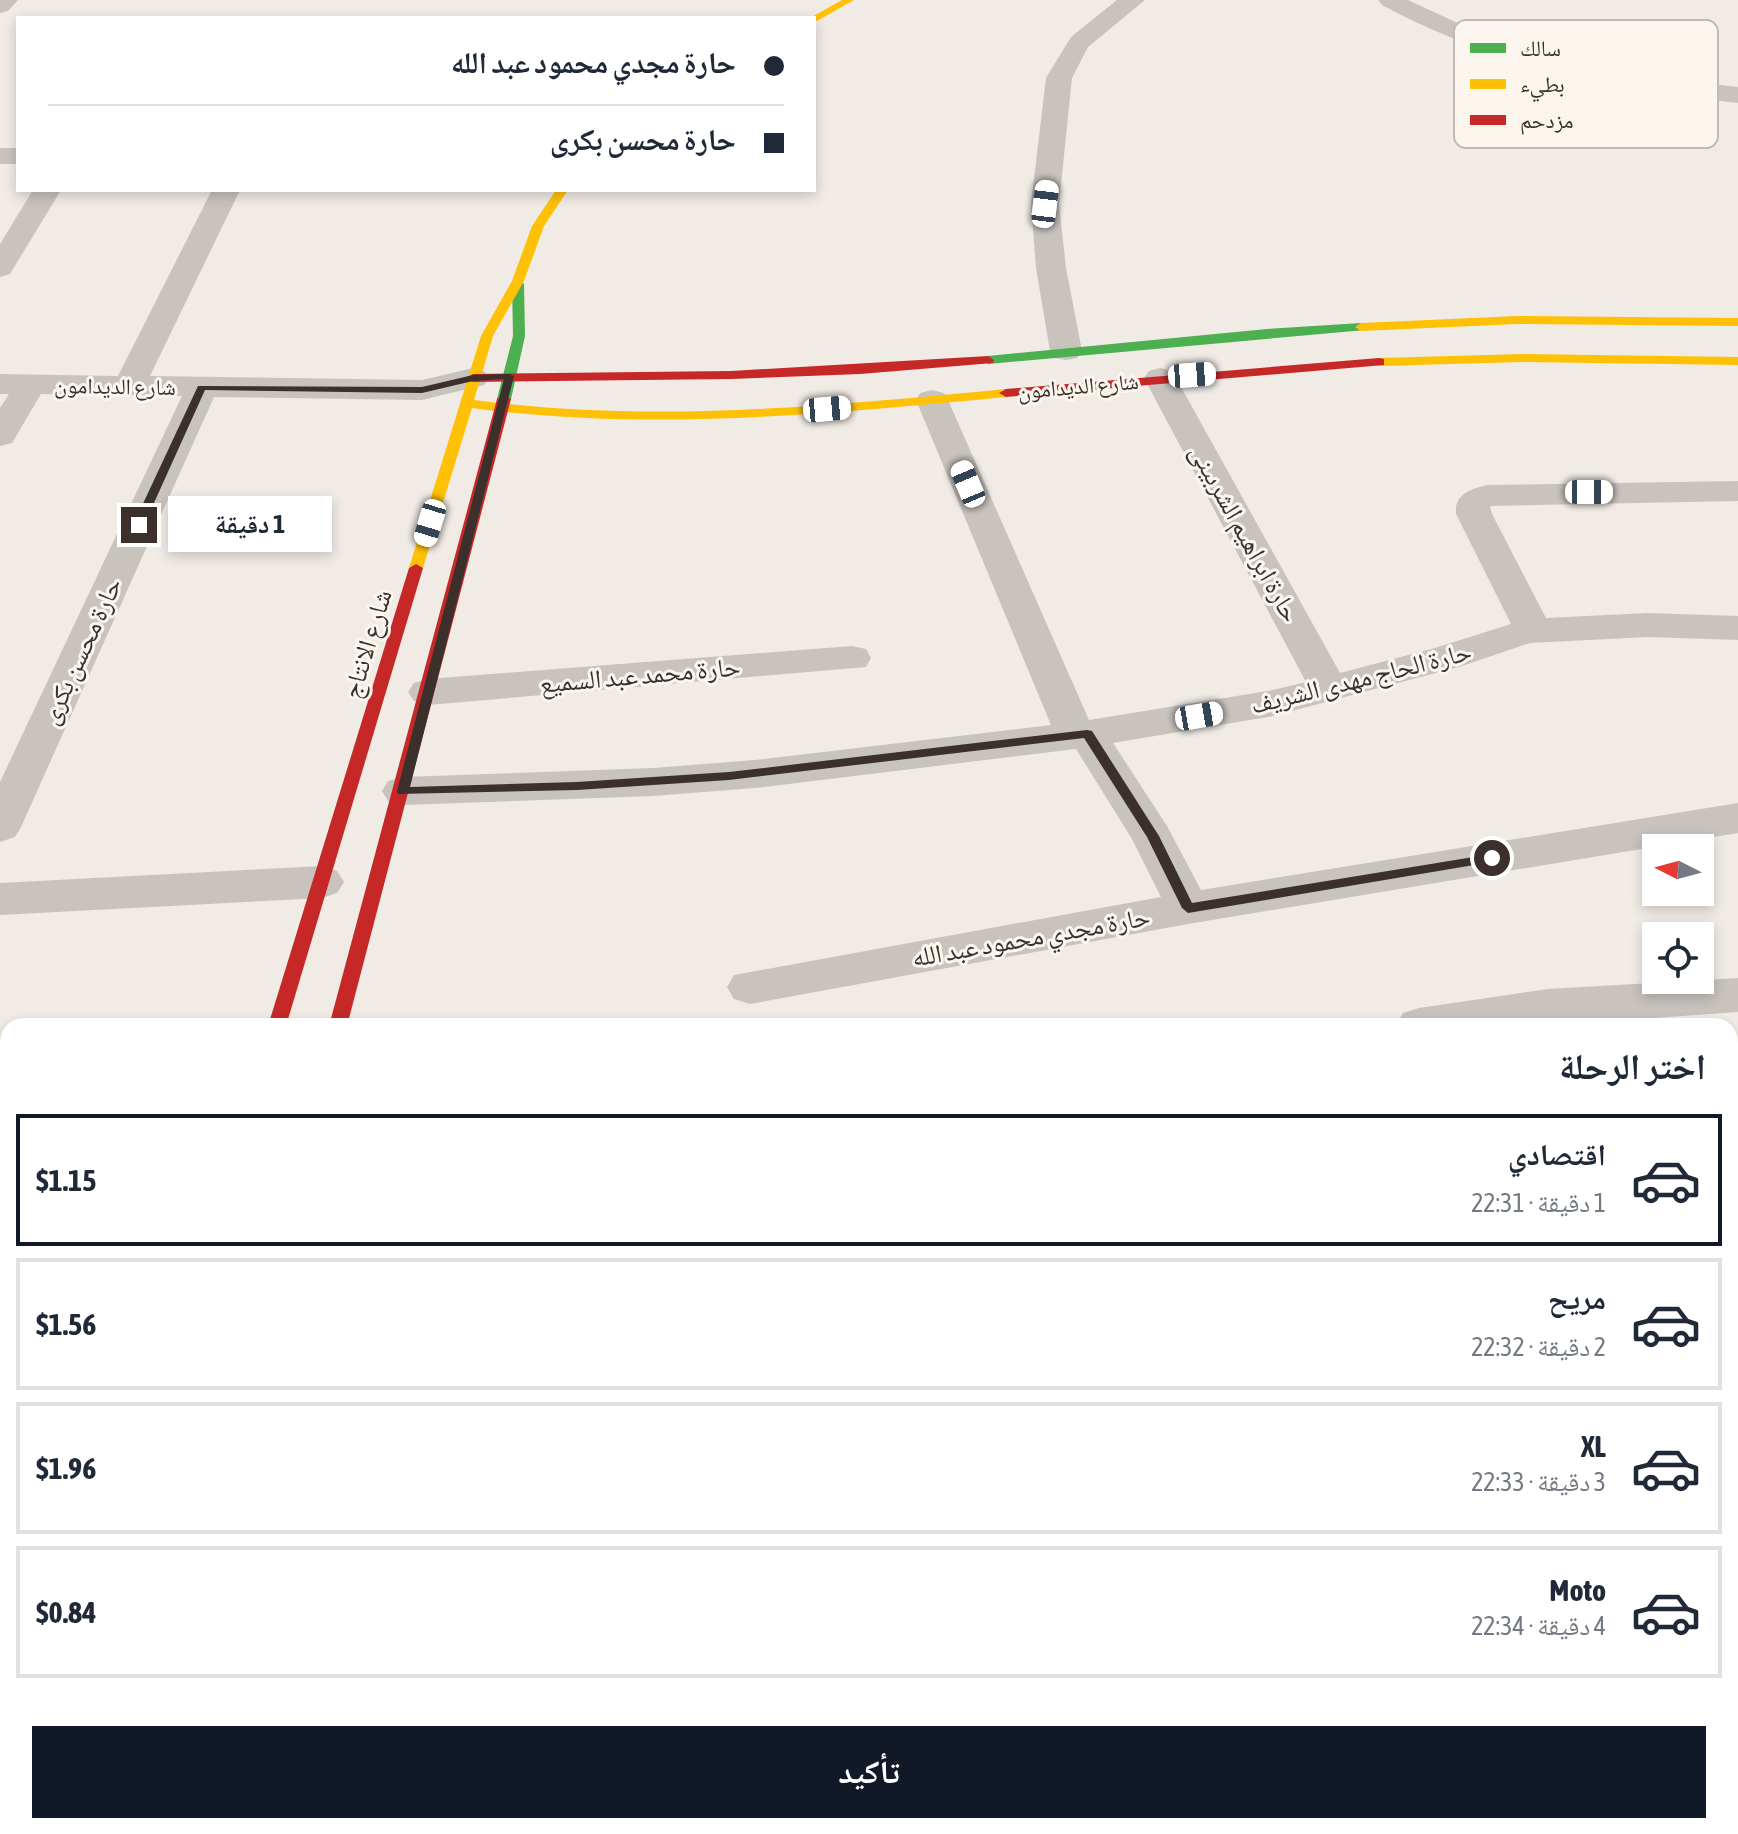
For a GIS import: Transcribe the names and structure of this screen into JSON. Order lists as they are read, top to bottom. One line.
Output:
{"streets":{"street":["شارع الديدامون","حارة ابراهيم الشربينى","شارع الانتاج","حارة محسن بكرى","حارة محمد عبد السميع","حارة الحاج مهدى الشريف","حارة مجدي محمود عبد الله"]},"crossings":[["شارع الديدامون","حارة ابراهيم الشربينى"],["شارع الديدامون","شارع الانتاج"],["شارع الديدامون","حارة محسن بكرى"],["حارة ابراهيم الشربينى","حارة الحاج مهدى الشريف"],["شارع الانتاج","حارة محمد عبد السميع"],["شارع الانتاج","حارة الحاج مهدى الشريف"]],"legend":["سالك","بطيء","مزدحم"],"north":"left","page":{"banner":["حارة مجدي محمود عبد الله","حارة محسن بكرى"],"bubble":"1 دقيقة","heading":"اختر الرحلة","list":[{"name":"اقتصادي","note":"1 دقيقة · 22:31","value":"$1.15"},{"name":"مريح","note":"2 دقيقة · 22:32","value":"$1.56"},{"name":"XL","note":"3 دقيقة · 22:33","value":"$1.96"},{"name":"Moto","note":"4 دقيقة · 22:34","value":"$0.84"}],"buttons":"تأكيد"}}
